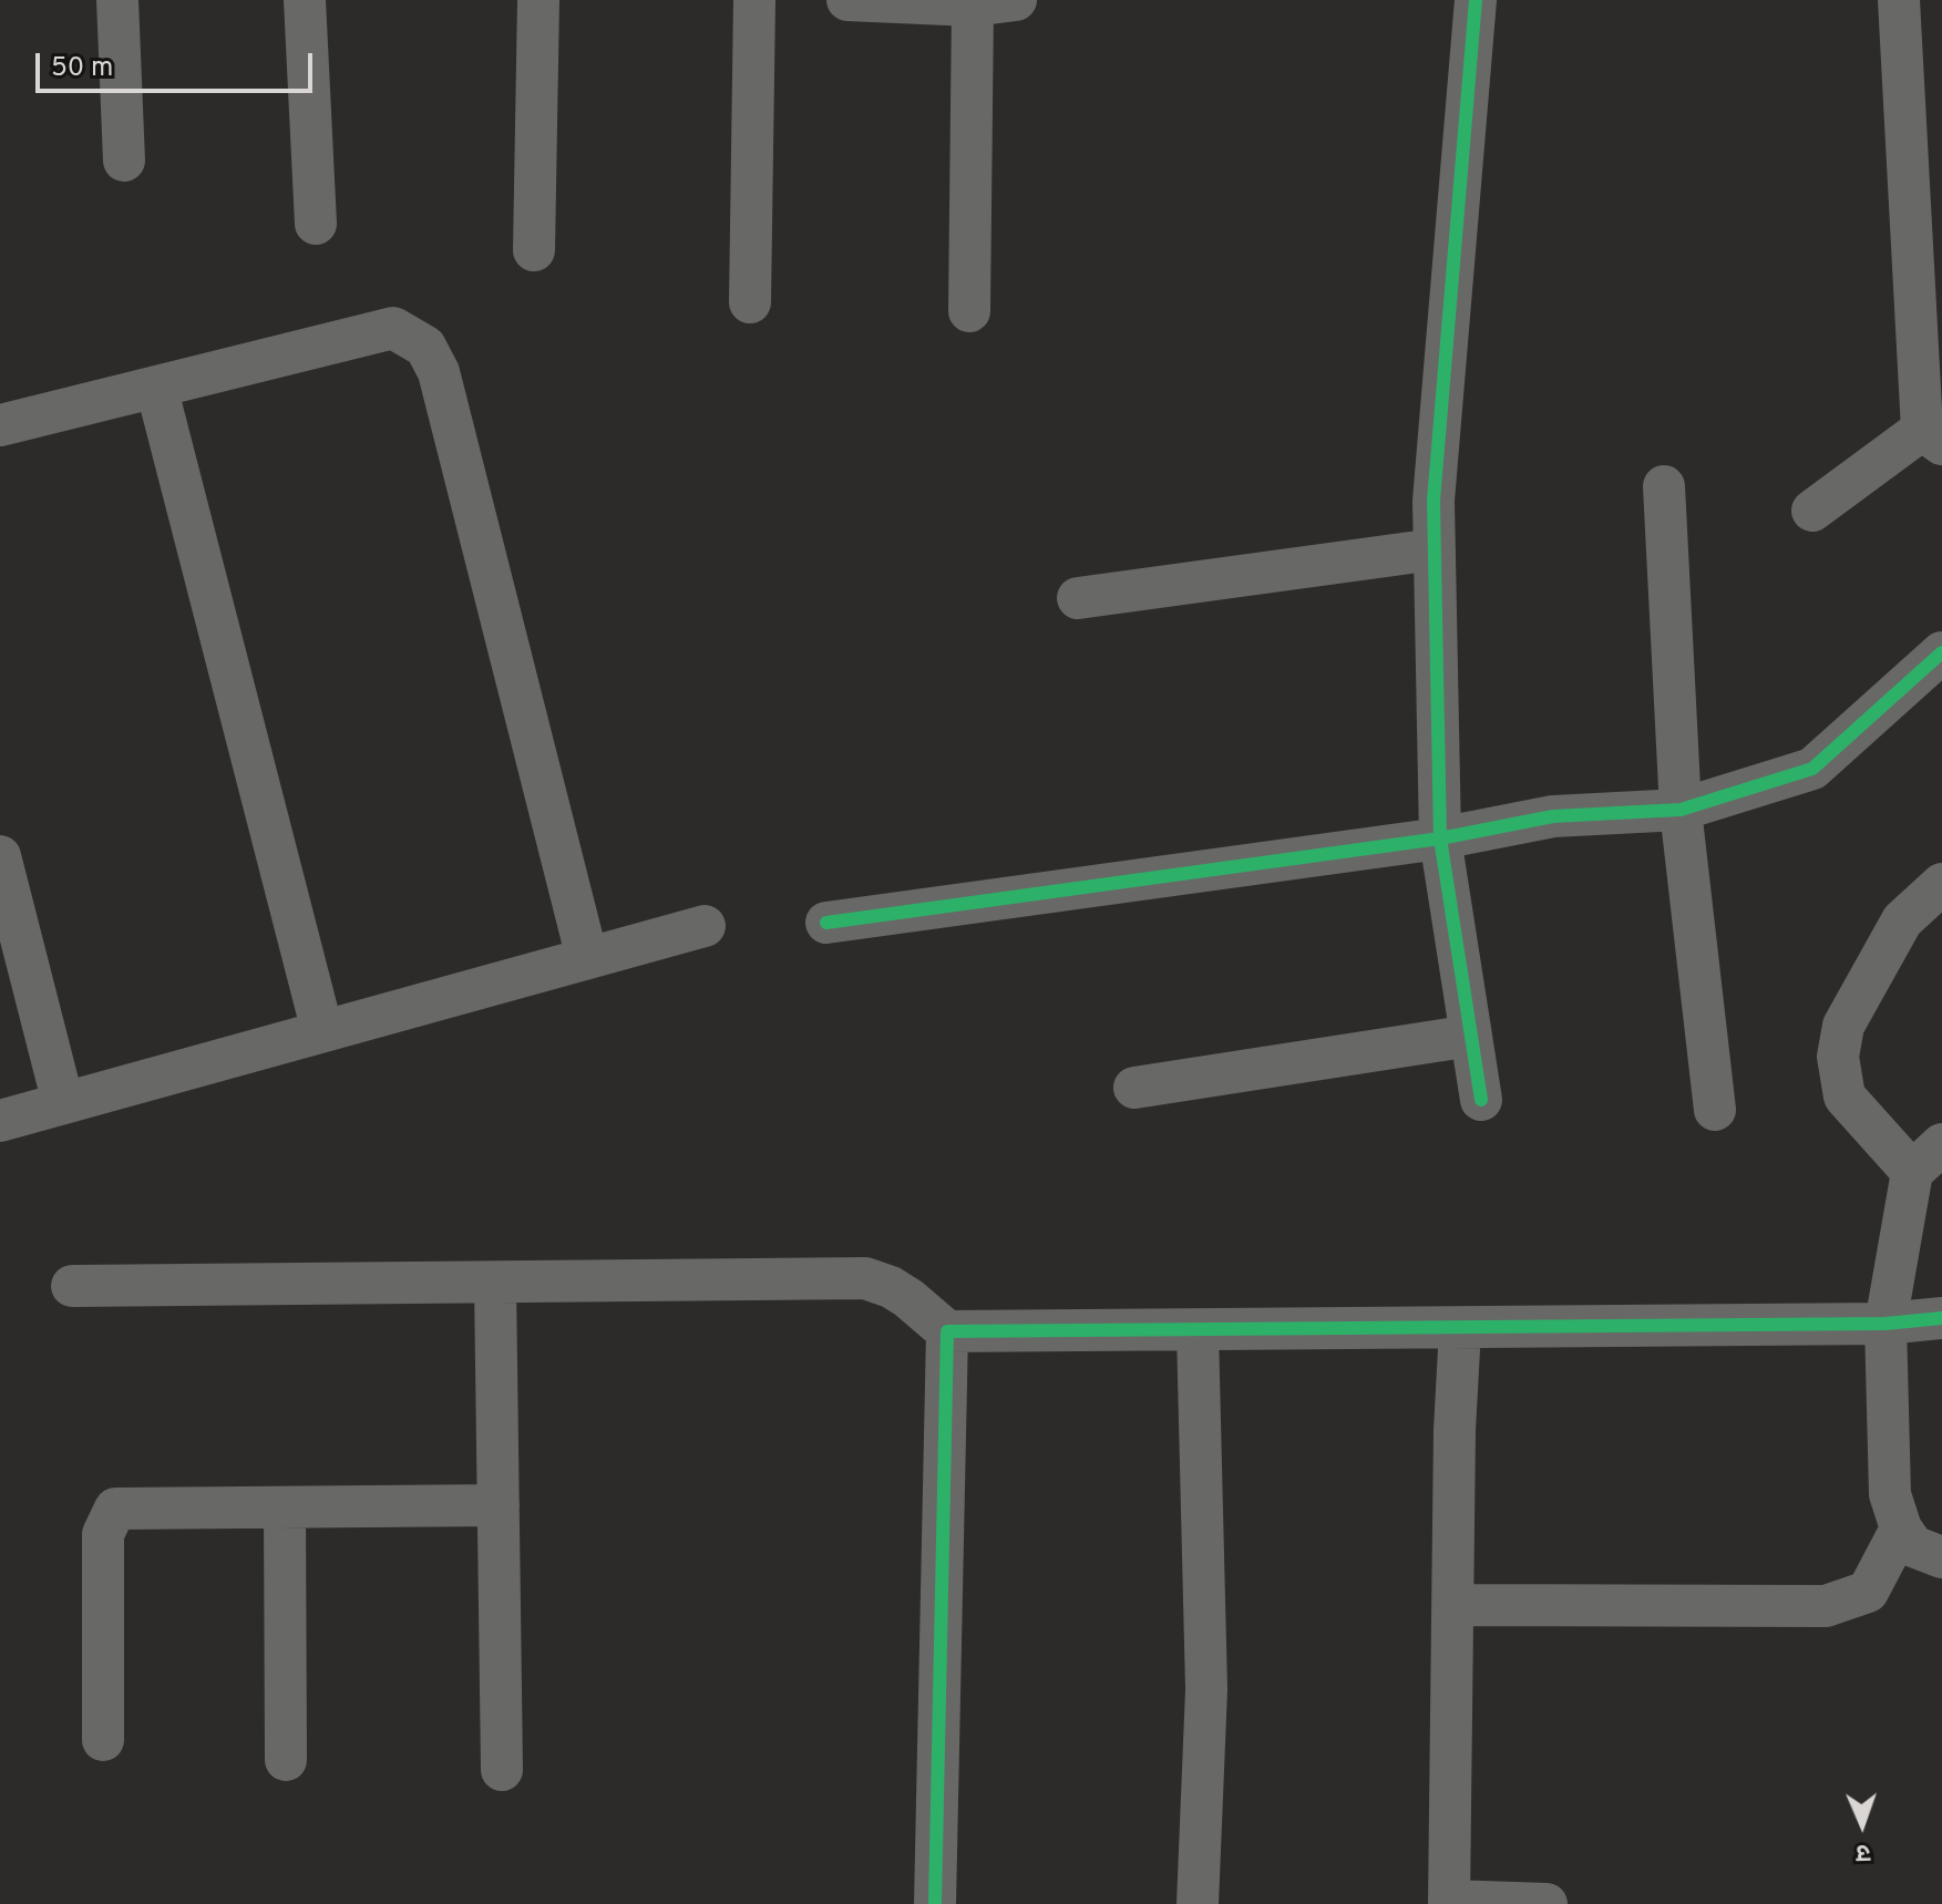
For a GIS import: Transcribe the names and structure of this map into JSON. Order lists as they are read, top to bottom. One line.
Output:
{"scale_bar":"50 m","north":"bottom"}
